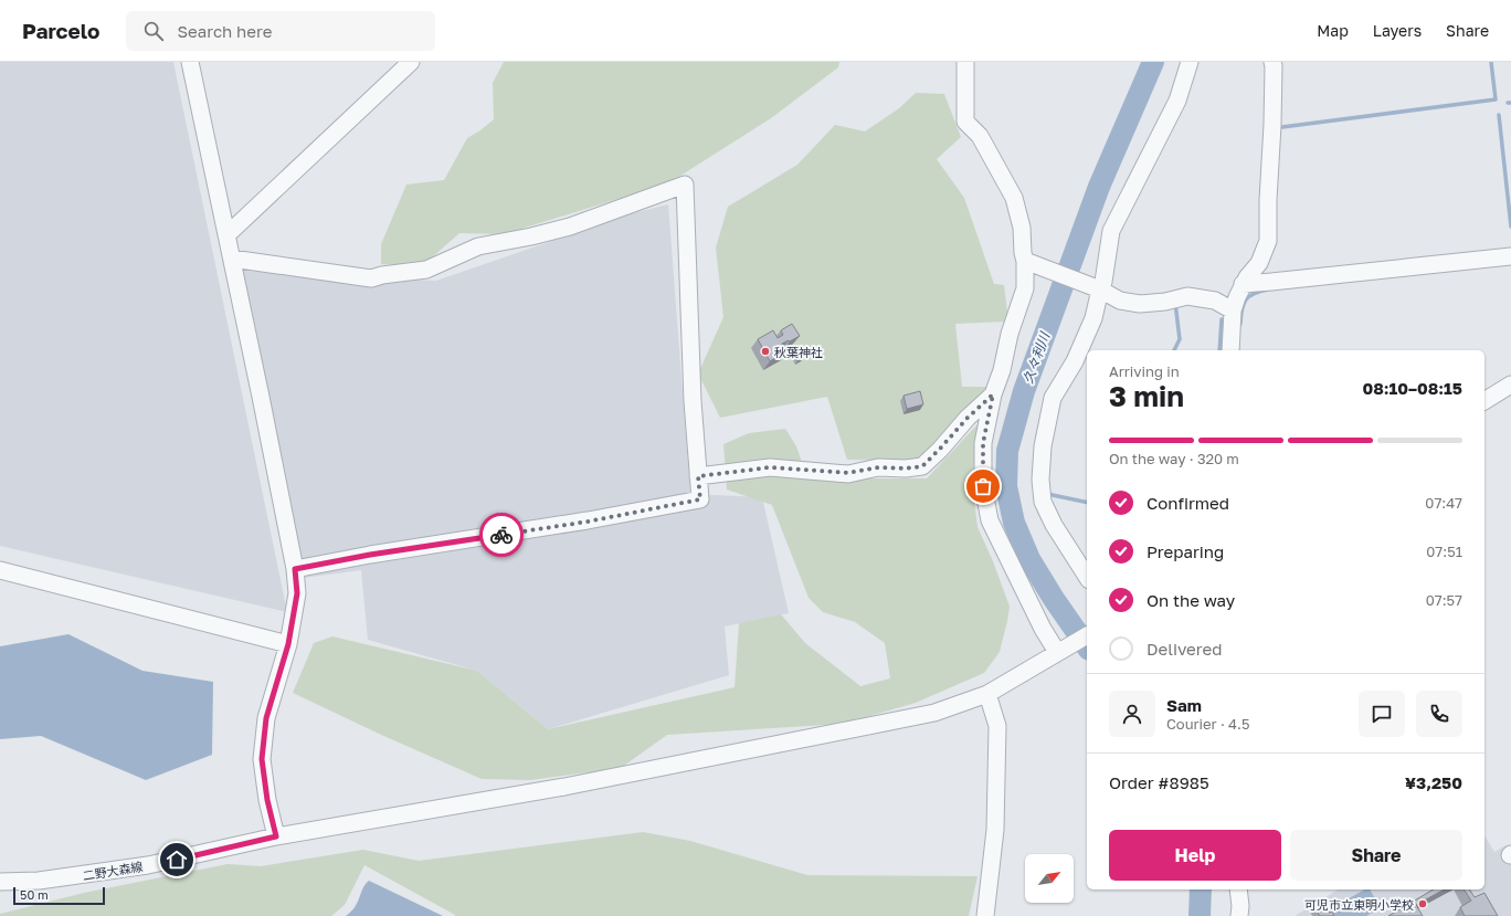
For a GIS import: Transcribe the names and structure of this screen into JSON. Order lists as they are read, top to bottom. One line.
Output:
{"streets":{"street":["二野大森線"]},"water":["久々利川"],"places":["秋葉神社","可児市立東明小学校"],"scale_bar":"50 m","north":"top right","page":{"header":"Parcelo","search":"Search here","nav":["Map","Layers","Share"],"heading":["3 min","Arriving in","08:10–08:15"],"panel":["Sam","Courier · 4.5","Order #8985","¥3,250"],"bar":"On the way · 320 m","list":[["Confirmed","07:47"],["Preparing","07:51"],["On the way","07:57"],"Delivered"],"buttons":["Help","Share"],"scale":"50 m"}}
